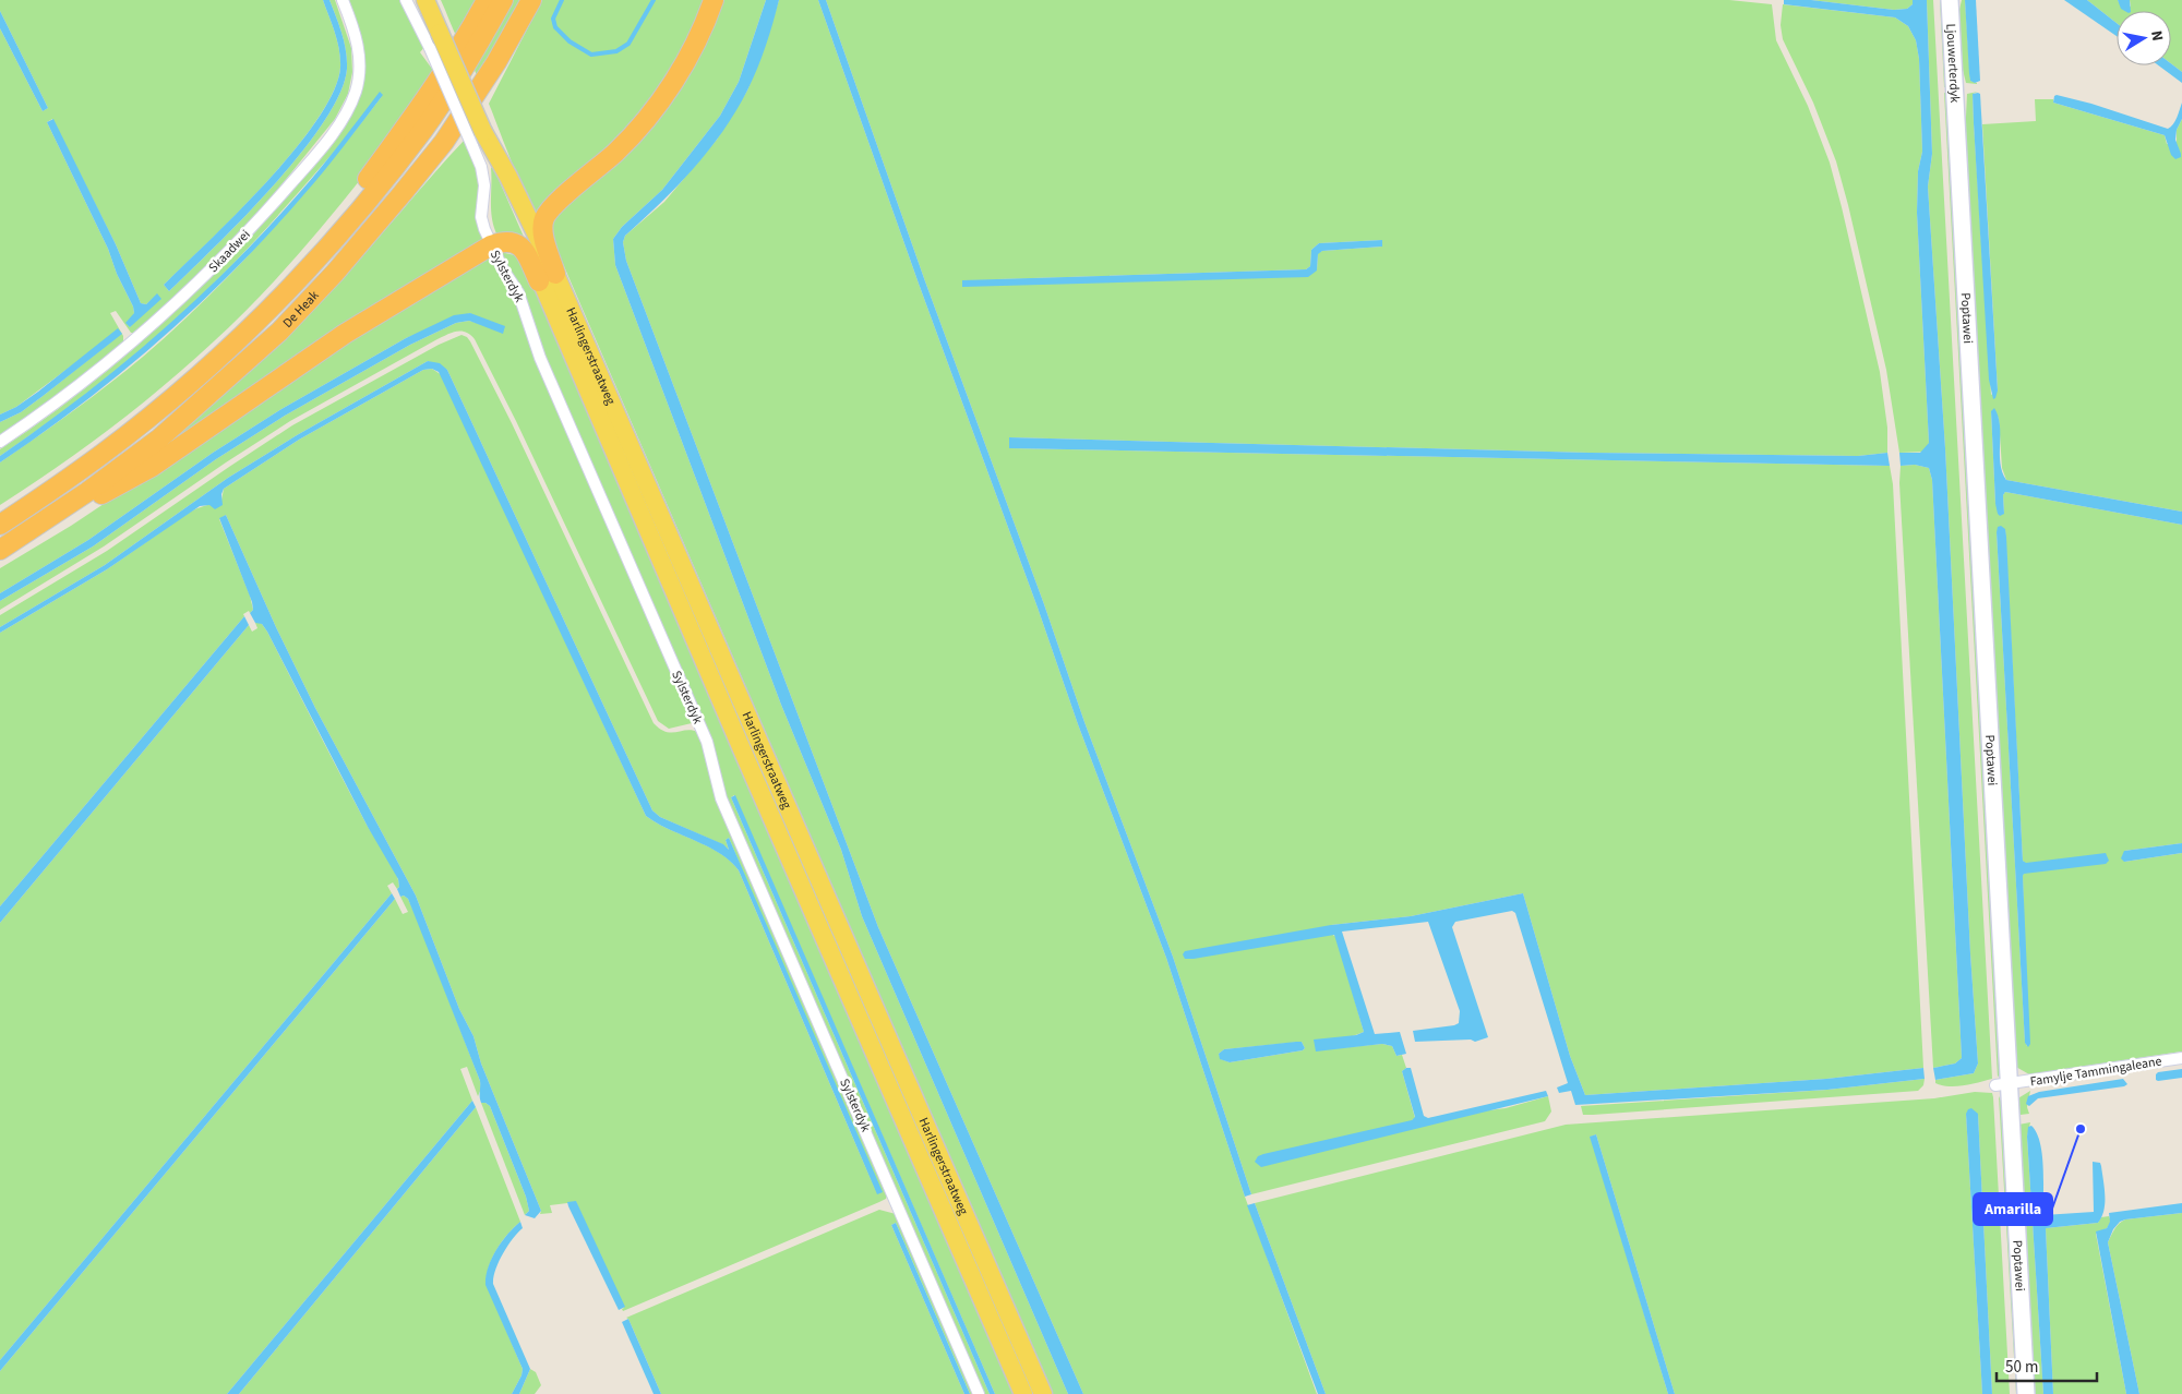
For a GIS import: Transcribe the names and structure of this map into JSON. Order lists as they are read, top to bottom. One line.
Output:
{"streets":{"highway":["De Heak"],"main road":["Ljouwerterdyk","Poptawei","Harlingerstraatweg"],"street":["Skaadwei","Sylsterdyk","Famylje Tammingaleane"]},"crossings":[["Ljouwerterdyk","Poptawei"],["Sylsterdyk","Harlingerstraatweg"],["Poptawei","Famylje Tammingaleane"]],"places":["Amarilla"],"scale_bar":"50 m","north":"right"}
